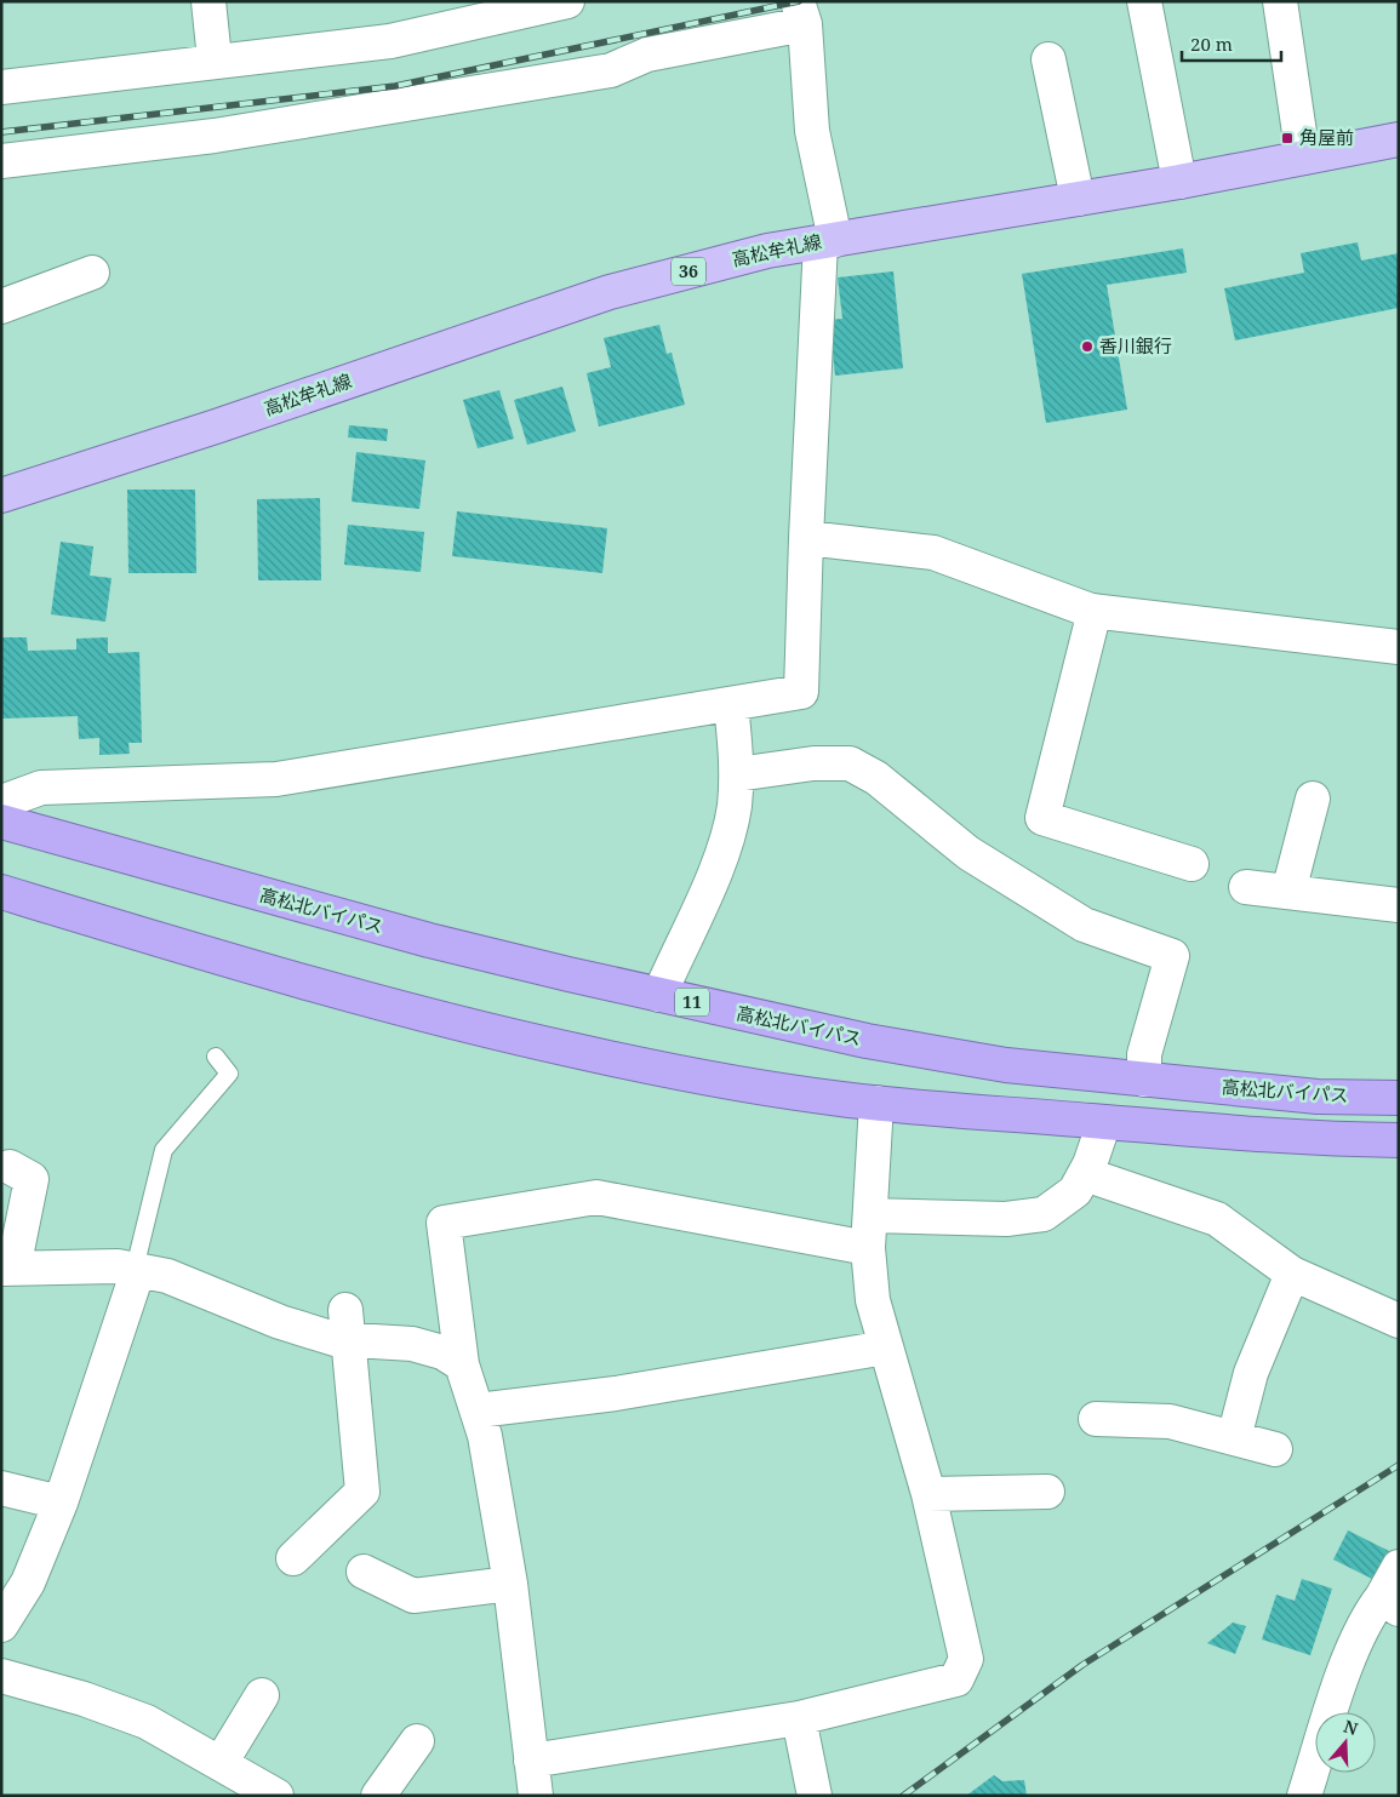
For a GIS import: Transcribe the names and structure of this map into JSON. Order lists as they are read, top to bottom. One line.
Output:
{"streets":{"highway":["高松北バイパス","11"],"main road":["高松牟礼線","36"]},"places":{"transit":["角屋前"],"other":["香川銀行"]},"scale_bar":"20 m","north":"top"}
